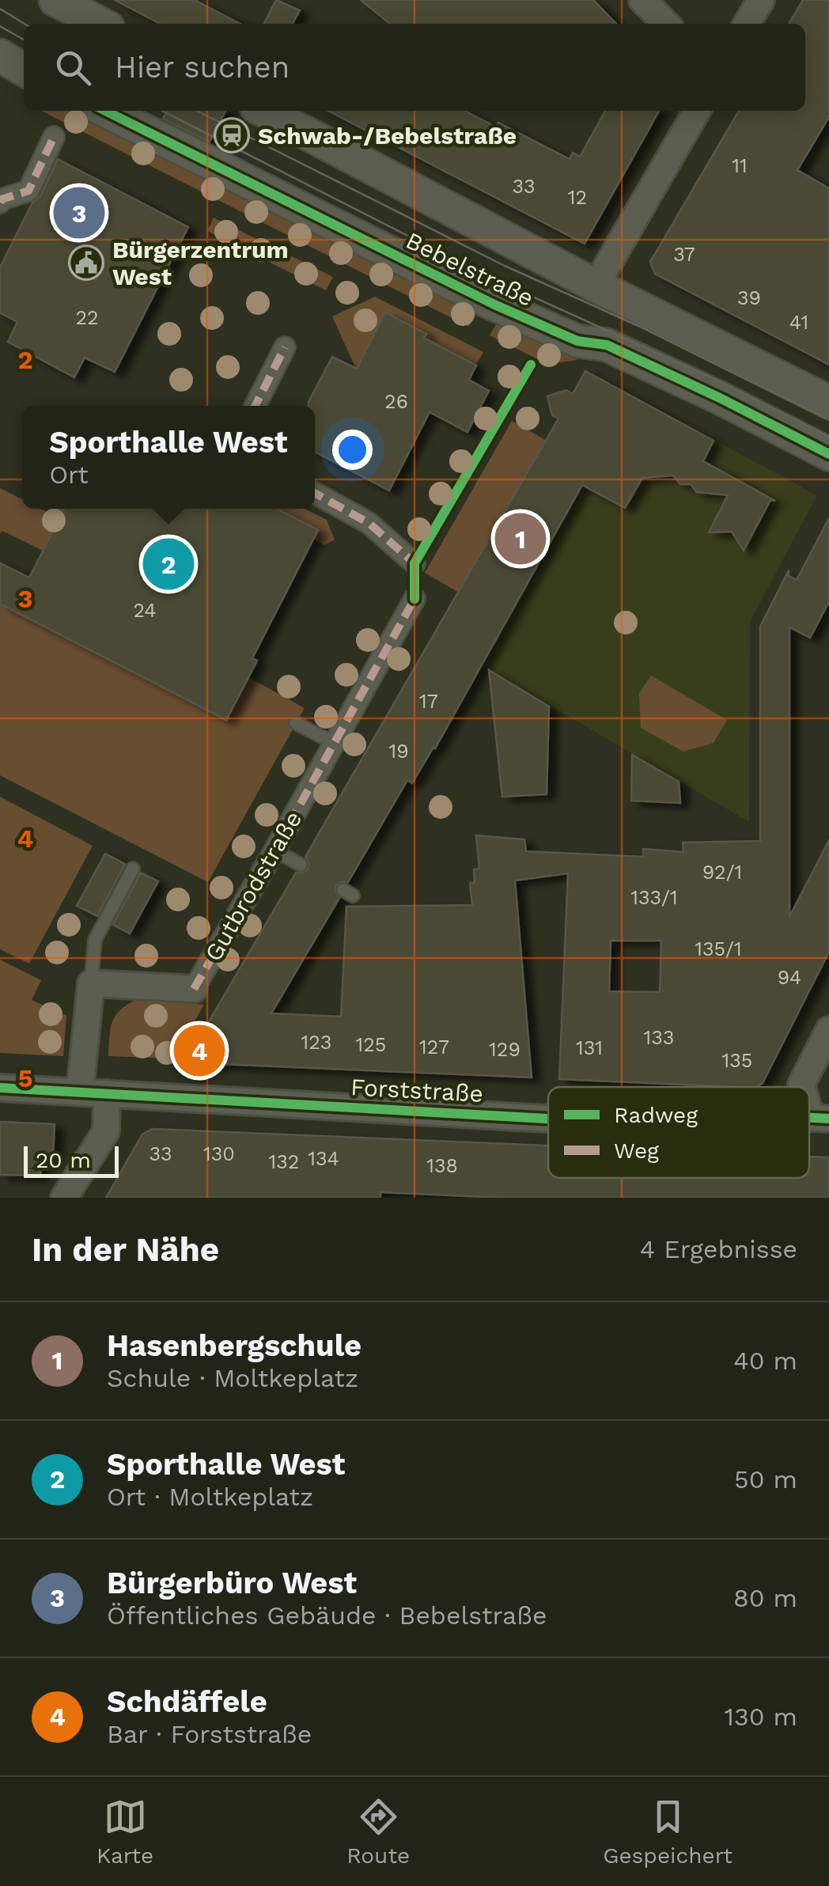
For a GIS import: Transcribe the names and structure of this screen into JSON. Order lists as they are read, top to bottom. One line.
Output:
{"streets":{"street":["Bebelstraße","Gutbrodstraße","Forststraße"]},"places":{"station":["Schwab-/Bebelstraße"],"public building":["Bürgerzentrum West"]},"house_numbers":["11","33","12","37","39","22","41","26","24","17","19","92/1","133/1","135/1","94","133","123","125","127","131","129","135","33","130","134","132","138"],"legend":["Radweg","Weg"],"scale_bar":"20 m","page":{"search":"Hier suchen","pins":["3","1","2","4"],"popup":["Sporthalle West","Ort"],"scale":"20 m","heading":["In der Nähe","4 Ergebnisse"],"list":[{"mark":"1","name":"Hasenbergschule","note":"Schule · Moltkeplatz","value":"40 m"},{"mark":"2","name":"Sporthalle West","note":"Ort · Moltkeplatz","value":"50 m"},{"mark":"3","name":"Bürgerbüro West","note":"Öffentliches Gebäude · Bebelstraße","value":"80 m"},{"mark":"4","name":"Schdäffele","note":"Bar · Forststraße","value":"130 m"}],"nav":["Karte","Route","Gespeichert"]},"grid":{"rows":["2","3","4","5"]}}
